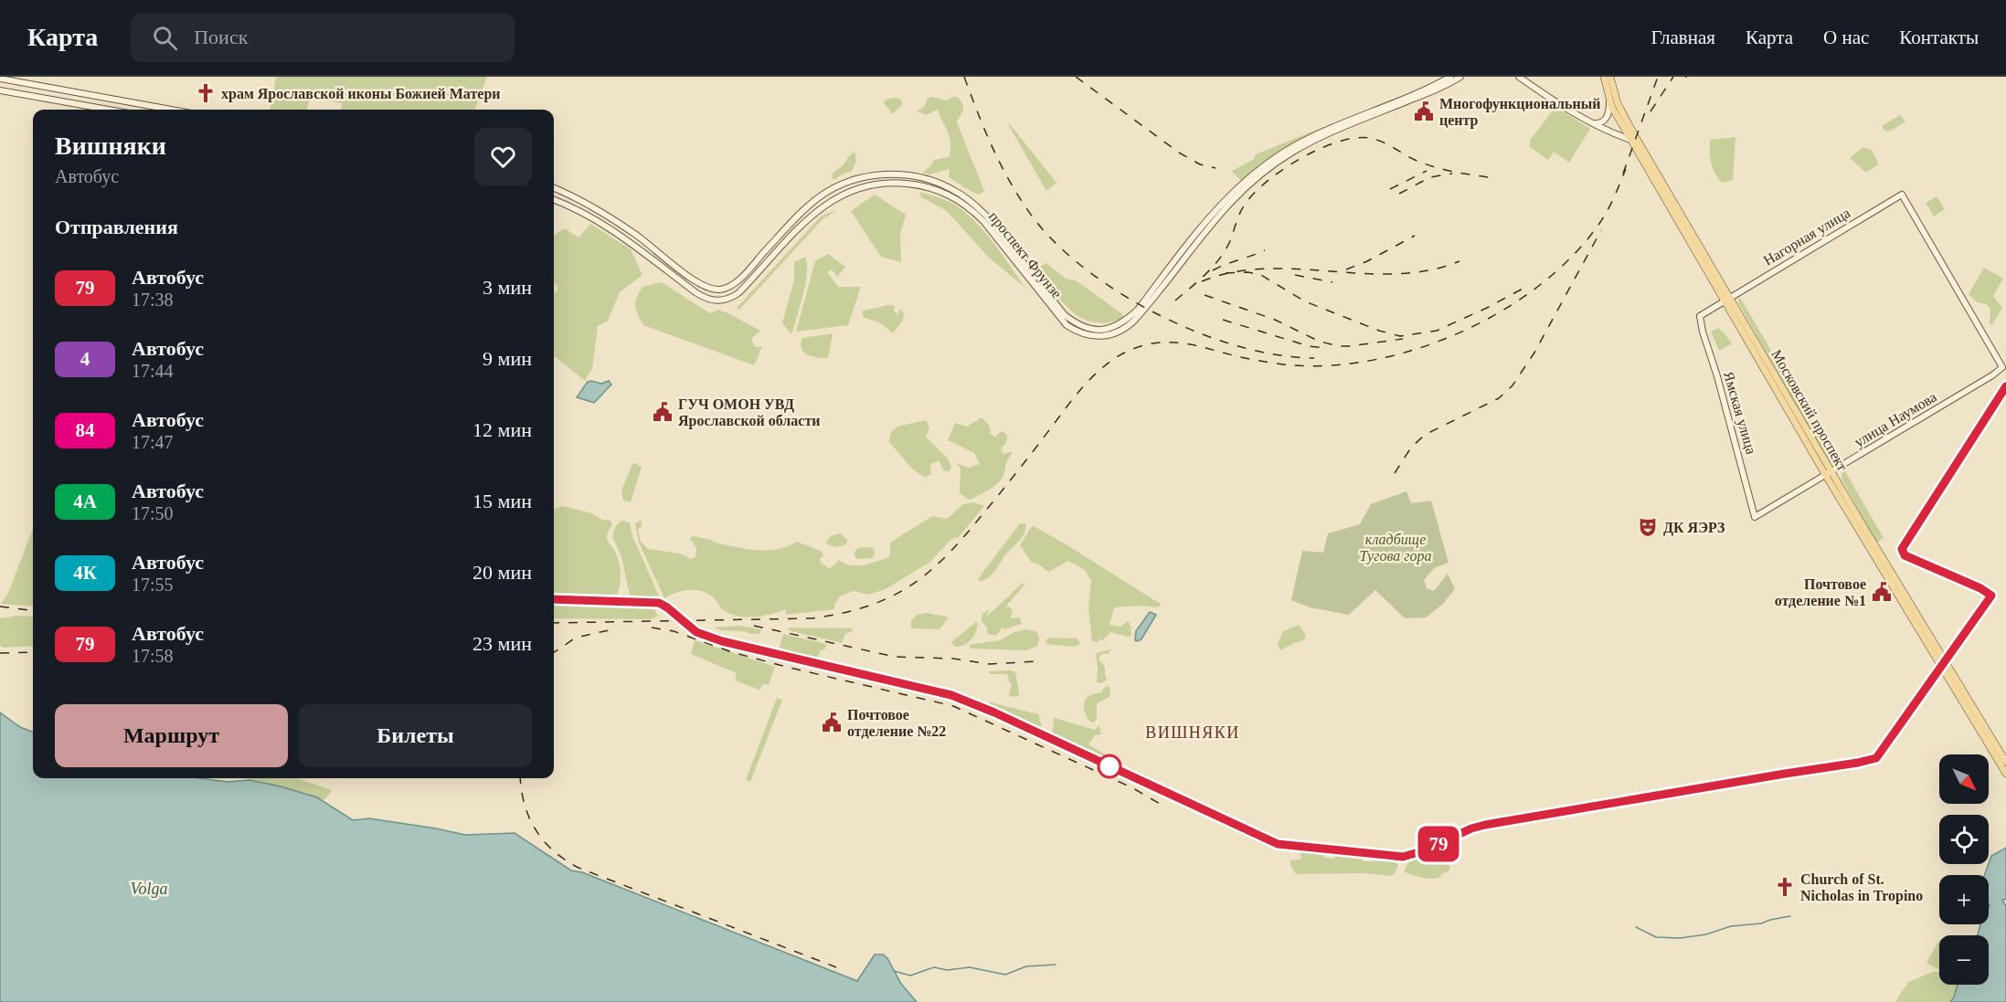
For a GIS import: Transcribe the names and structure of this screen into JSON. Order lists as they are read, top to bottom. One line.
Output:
{"streets":{"main road":["Нагорная улица","проспект Фрунзе","Московский проспект","Ямская улица","улица Наумова"]},"crossings":[["Нагорная улица","Московский проспект"],["Нагорная улица","Ямская улица"],["Нагорная улица","улица Наумова"],["Московский проспект","улица Наумова"],["Ямская улица","улица Наумова"]],"districts":["ВИШНЯКИ"],"water":["Volga"],"parks":["кладбище Тугова гора"],"places":{"church":["храм Ярославской иконы Божией Матери","Church of St. Nicholas in Tropino"],"public building":["Многофункциональный центр","ГУЧ ОМОН УВД Ярославской области","Почтовое отделение №1","Почтовое отделение №22"],"theatre":["ДК ЯЭРЗ"]},"lines":["bus line 79"],"north":"bottom right","page":{"header":"Карта","search":"Поиск","nav":["Главная","Карта","О нас","Контакты"],"on_map":"79","heading":[["Вишняки","Автобус"],"Отправления"],"list":[{"mark":"79","name":"Автобус","note":"17:38","value":"3 мин"},{"mark":"4","name":"Автобус","note":"17:44","value":"9 мин"},{"mark":"84","name":"Автобус","note":"17:47","value":"12 мин"},{"mark":"4А","name":"Автобус","note":"17:50","value":"15 мин"},{"mark":"4К","name":"Автобус","note":"17:55","value":"20 мин"},{"mark":"79","name":"Автобус","note":"17:58","value":"23 мин"}],"buttons":["Маршрут","Билеты"],"map_buttons":["+","−"]}}
